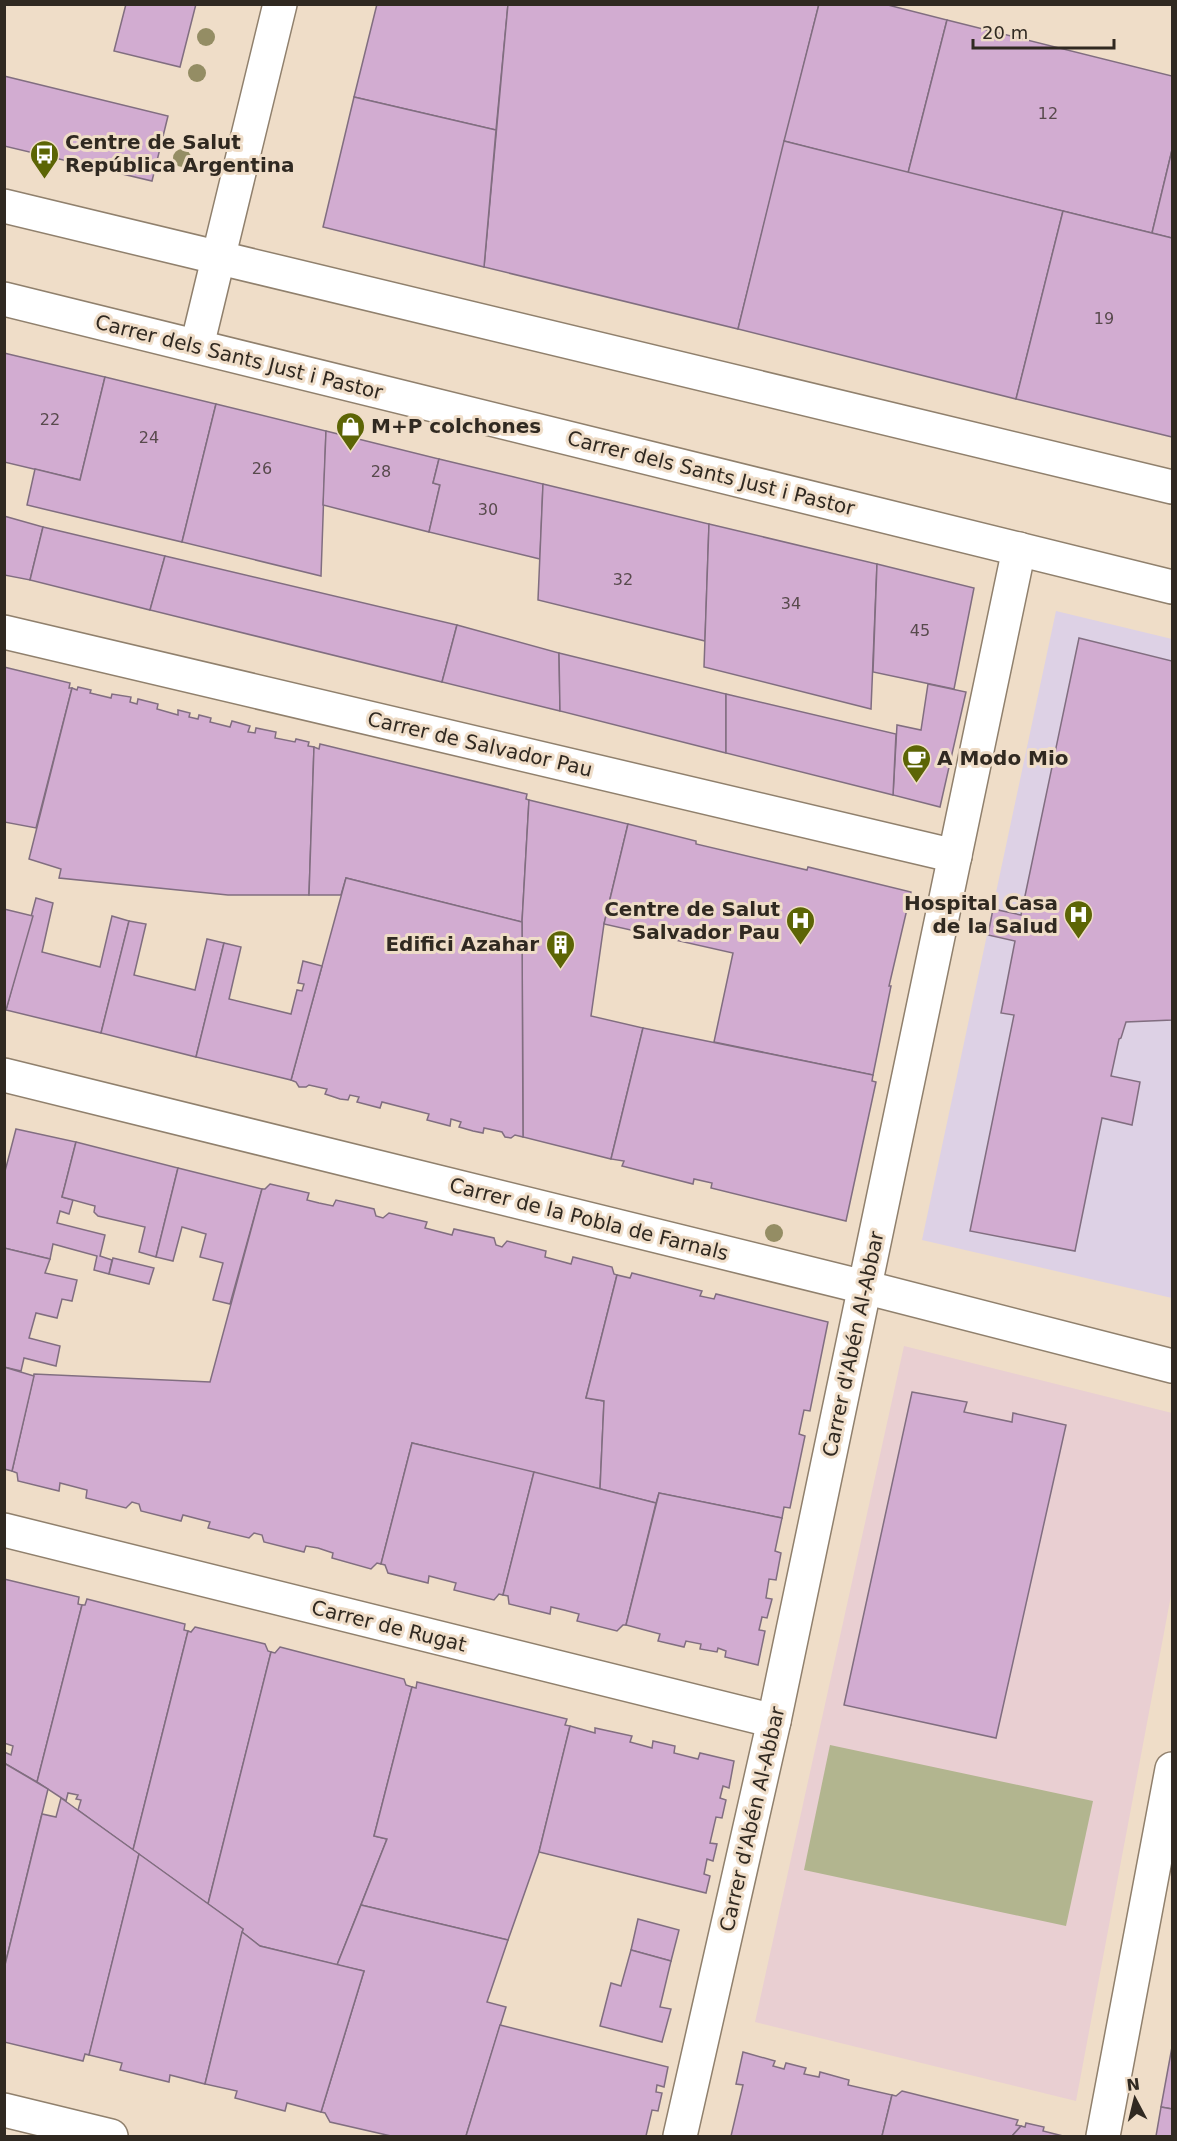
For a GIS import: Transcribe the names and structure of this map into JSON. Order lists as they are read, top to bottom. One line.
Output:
{"streets":{"street":["Carrer dels Sants Just i Pastor","Carrer de Salvador Pau","Carrer de la Pobla de Farnals","Carrer d'Abén Al-Abbar","Carrer de Rugat"]},"crossings":[["Carrer dels Sants Just i Pastor","Carrer d'Abén Al-Abbar"],["Carrer de Salvador Pau","Carrer d'Abén Al-Abbar"],["Carrer de la Pobla de Farnals","Carrer d'Abén Al-Abbar"],["Carrer d'Abén Al-Abbar","Carrer de Rugat"]],"places":{"bus stop":["Centre de Salut República Argentina"],"shop":["M+P colchones"],"cafe":["A Modo Mio"],"hospital":["Hospital Casa de la Salud","Centre de Salut Salvador Pau"],"building":["Edifici Azahar"]},"house_numbers":["12","19","22","24","26","28","30","32","34","45"],"scale_bar":"20 m","north":"top"}
